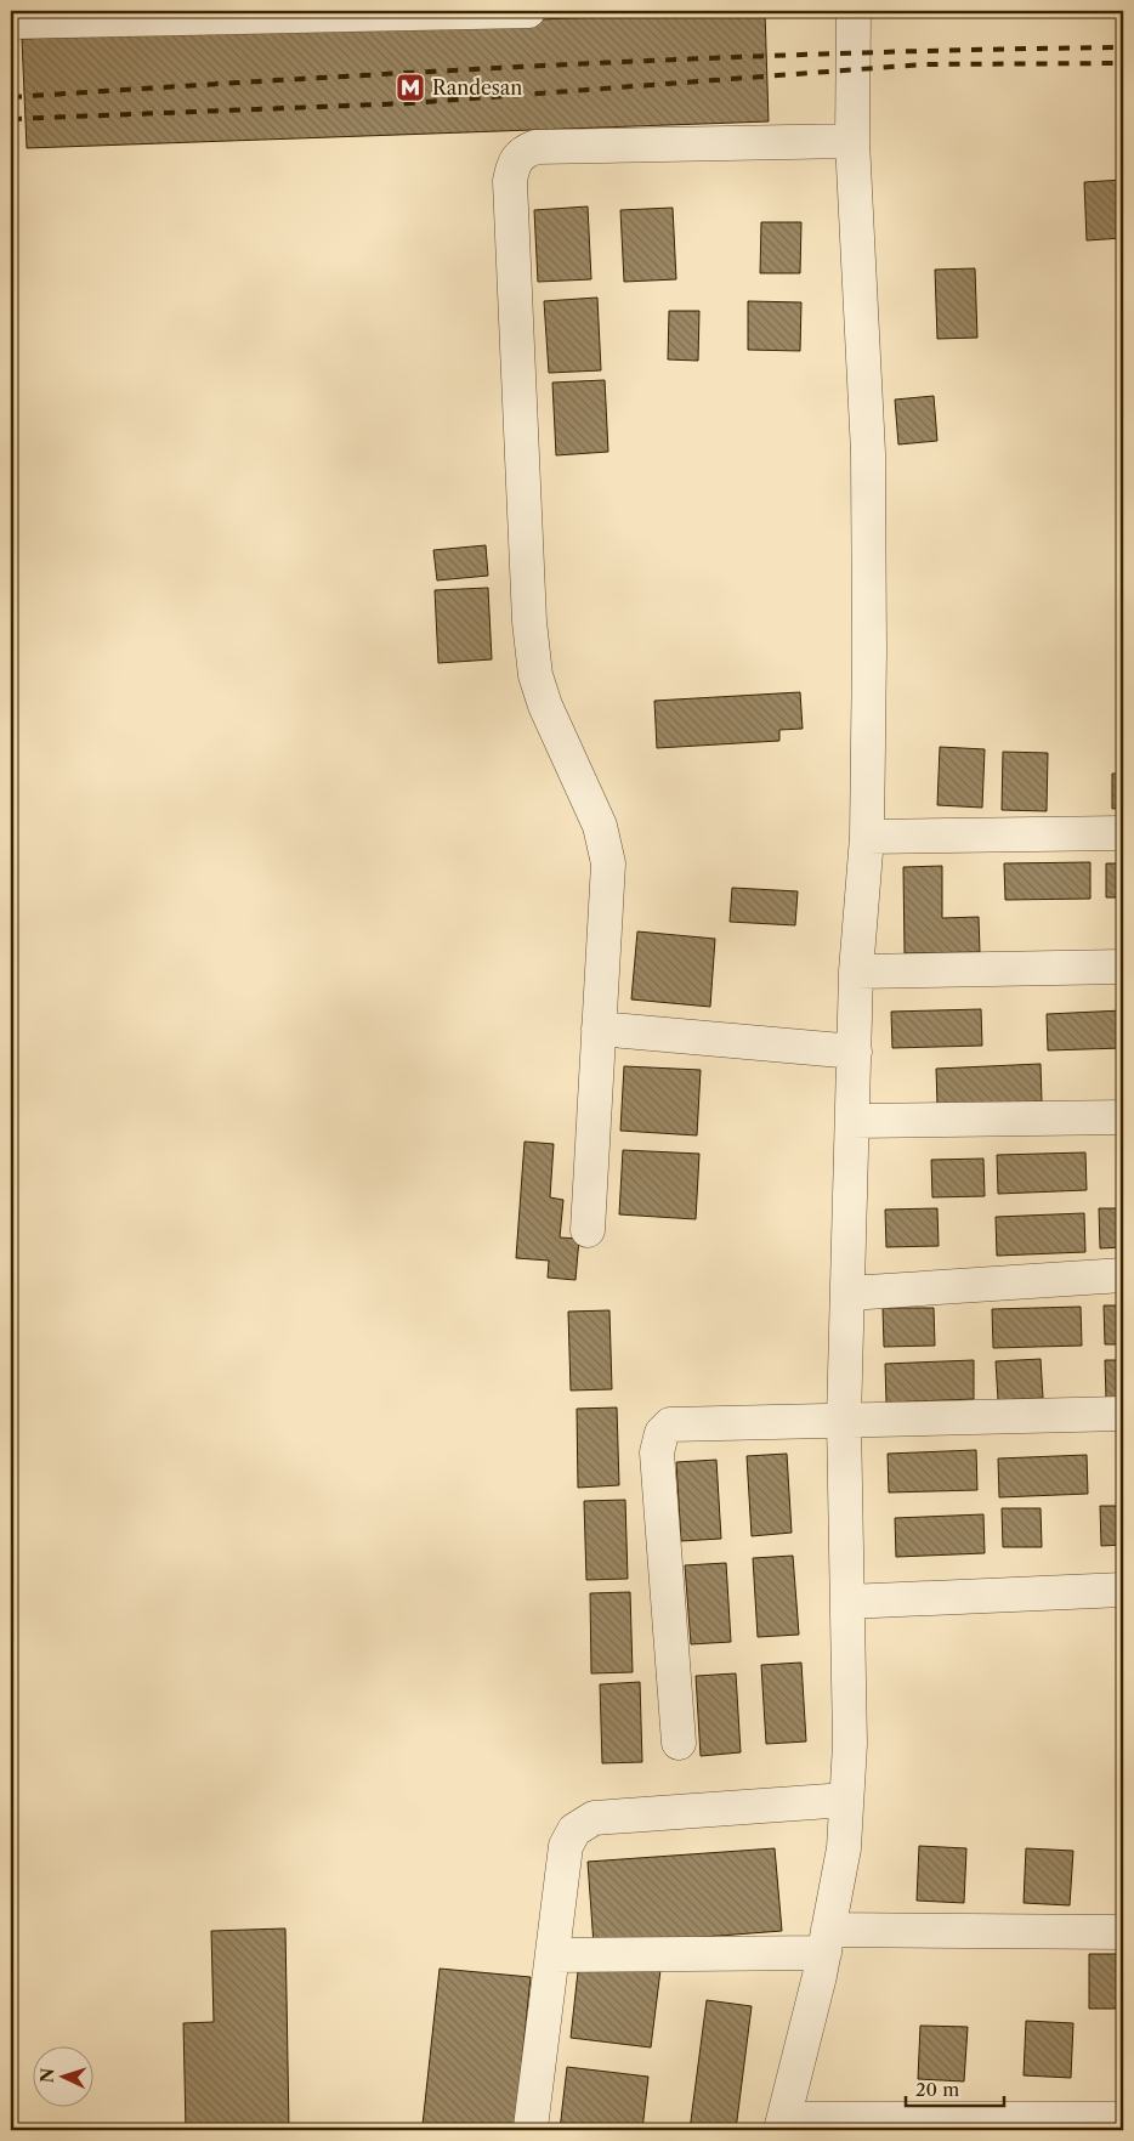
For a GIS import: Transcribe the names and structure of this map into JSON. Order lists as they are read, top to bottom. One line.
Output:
{"places":{"metro station":["Randesan"]},"scale_bar":"20 m","north":"left"}
